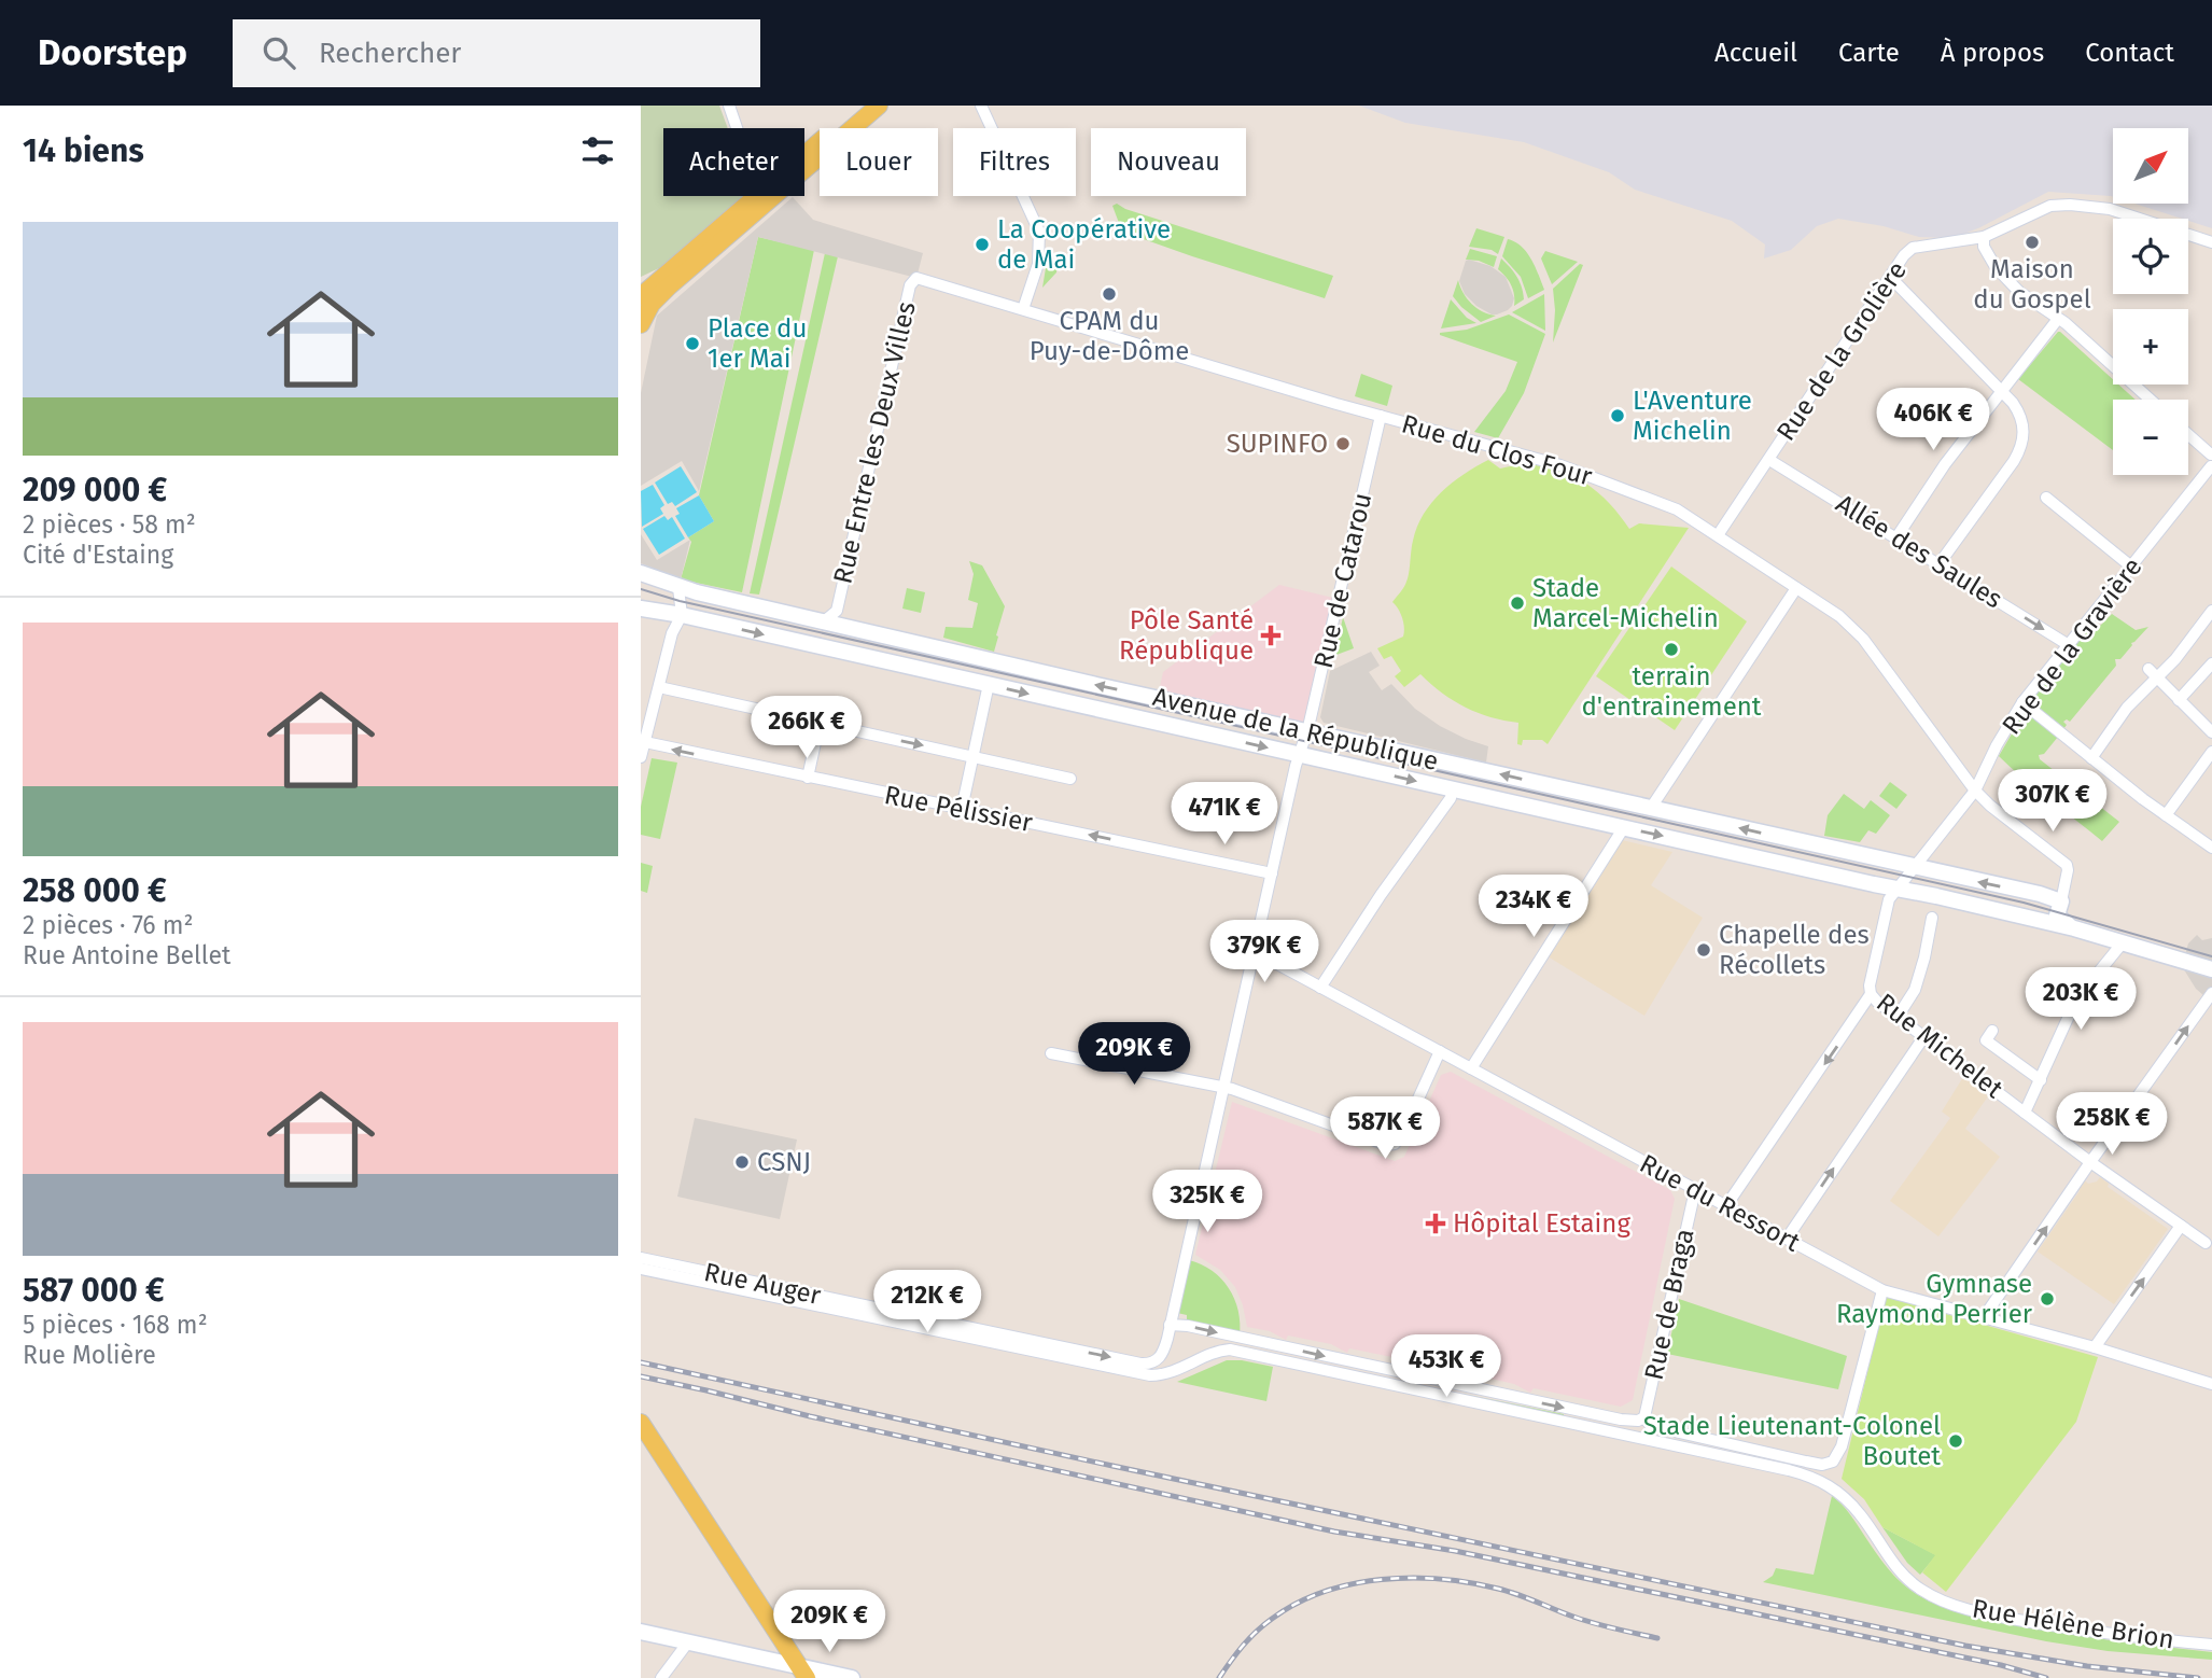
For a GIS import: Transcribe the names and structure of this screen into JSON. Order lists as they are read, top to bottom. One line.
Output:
{"streets":{"main road":["Avenue de la République"],"street":["Rue de la Grolière","Rue Entre les Deux Villes","Rue du Clos Four","Allée des Saules","Rue de Catarou","Rue de la Gravière","Rue Pélissier","Rue Michelet","Rue du Ressort","Rue Auger","Rue de Braga","Rue Hélène Brion"]},"crossings":[["Rue de la Grolière","Rue du Clos Four"],["Rue de la Grolière","Allée des Saules"],["Rue Entre les Deux Villes","Rue du Clos Four"],["Rue Entre les Deux Villes","Avenue de la République"],["Rue du Clos Four","Rue de Catarou"],["Rue du Clos Four","Rue de la Gravière"],["Rue du Clos Four","Avenue de la République"],["Allée des Saules","Rue de la Gravière"],["Rue de Catarou","Avenue de la République"],["Rue de Catarou","Rue Pélissier"],["Rue de Catarou","Rue du Ressort"],["Rue de Catarou","Rue Auger"],["Rue de la Gravière","Avenue de la République"],["Avenue de la République","Rue Michelet"],["Rue du Ressort","Rue de Braga"]],"one_way":["Allée des Saules","Rue Auger"],"places":{"other":["Maison du Gospel","La Coopérative de Mai","CPAM du Puy-de-Dôme","Place du 1er Mai","L'Aventure Michelin","SUPINFO","Stade Marcel-Michelin","terrain d'entrainement","Chapelle des Récollets","CSNJ","Gymnase Raymond Perrier","Stade Lieutenant-Colonel Boutet"],"health":["Pôle Santé République","Hôpital Estaing"]},"north":"top right","page":{"header":"Doorstep","search":"Rechercher","nav":["Accueil","Carte","À propos","Contact"],"heading":"14 biens","map_buttons":["+","−"],"chip":["Acheter","Louer","Filtres","Nouveau"],"list":[{"name":"209 000 €","note":"2 pièces · 58 m² · Cité d'Estaing"},{"name":"258 000 €","note":"2 pièces · 76 m² · Rue Antoine Bellet"},{"name":"587 000 €","note":"5 pièces · 168 m² · Rue Molière"}],"price":["406K €","266K €","307K €","471K €","234K €","379K €","203K €","209K €","258K €","587K €","325K €","212K €","453K €","209K €"]}}
